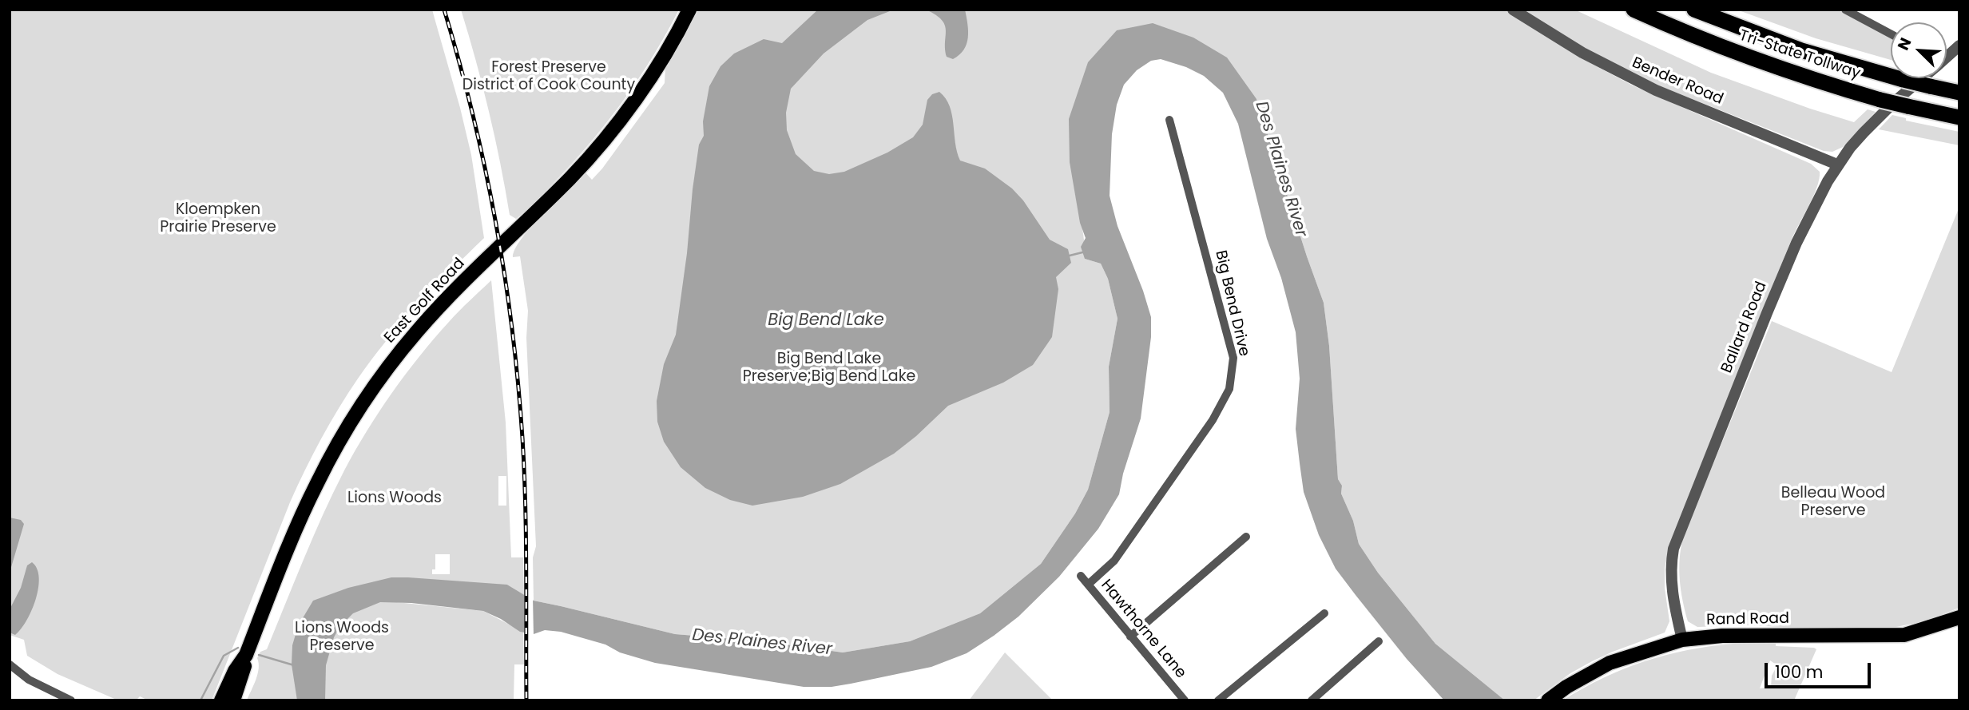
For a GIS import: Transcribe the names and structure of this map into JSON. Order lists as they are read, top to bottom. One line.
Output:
{"streets":{"highway":["Tri-State Tollway"],"main road":["East Golf Road","Rand Road"],"street":["Bender Road","Big Bend Drive","Ballard Road","Hawthorne Lane"]},"crossings":[["Bender Road","Ballard Road"],["Big Bend Drive","Hawthorne Lane"],["Ballard Road","Rand Road"]],"water":["Des Plaines River","Big Bend Lake"],"parks":["Forest Preserve District of Cook County","Kloempken Prairie Preserve","Big Bend Lake Preserve;Big Bend Lake","Belleau Wood Preserve","Lions Woods","Lions Woods Preserve"],"scale_bar":"100 m","north":"top left"}
